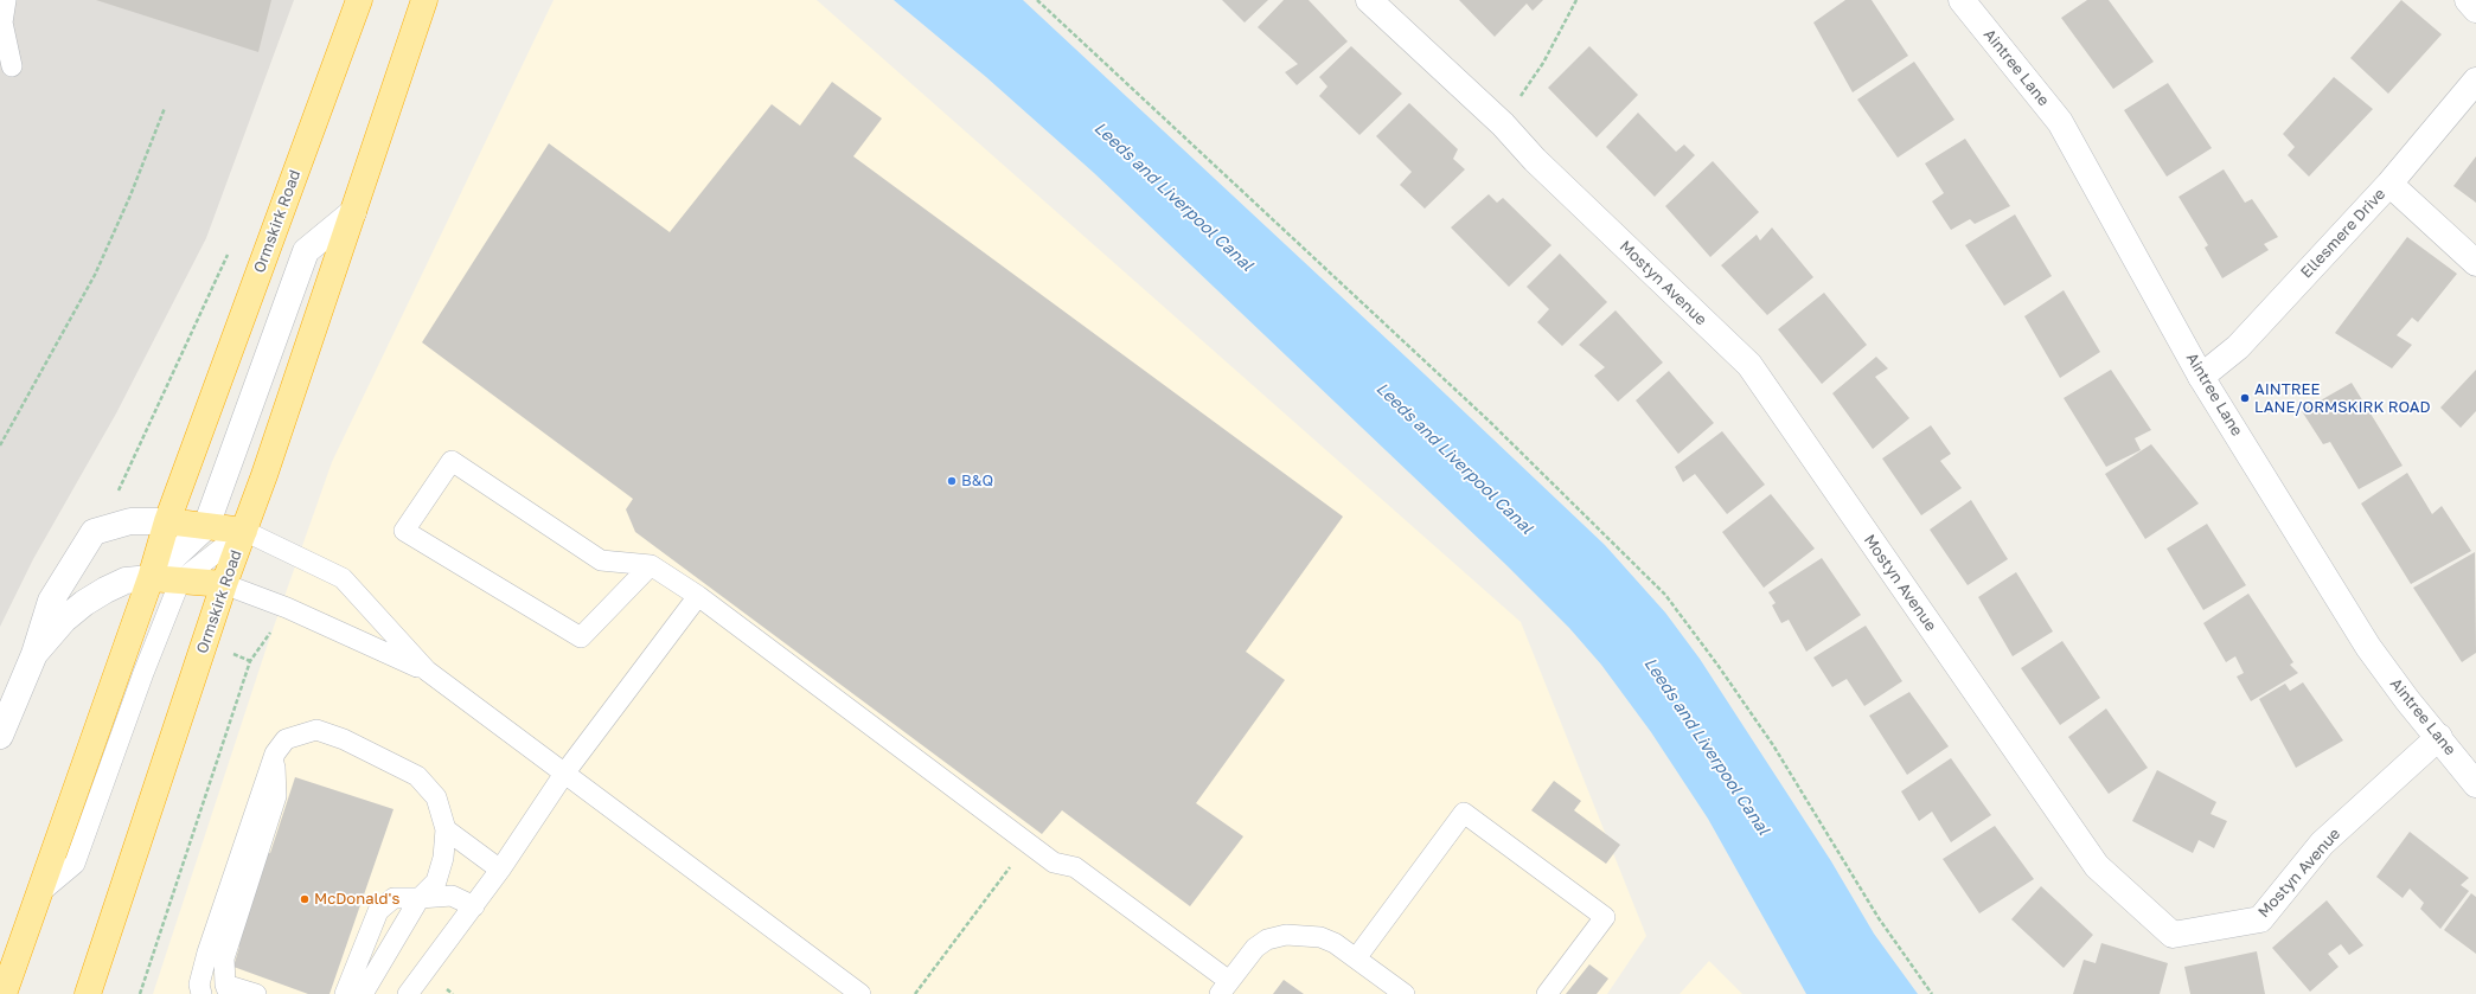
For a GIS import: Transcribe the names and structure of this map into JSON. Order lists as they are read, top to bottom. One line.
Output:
{"streets":{"highway":["Ormskirk Road"],"street":["Aintree Lane","Ellesmere Drive","Mostyn Avenue"]},"crossings":[["Aintree Lane","Ellesmere Drive"],["Aintree Lane","Mostyn Avenue"]],"water":["Leeds and Liverpool Canal"],"places":["AINTREE LANE/ORMSKIRK ROAD","B&Q","McDonald's"]}
